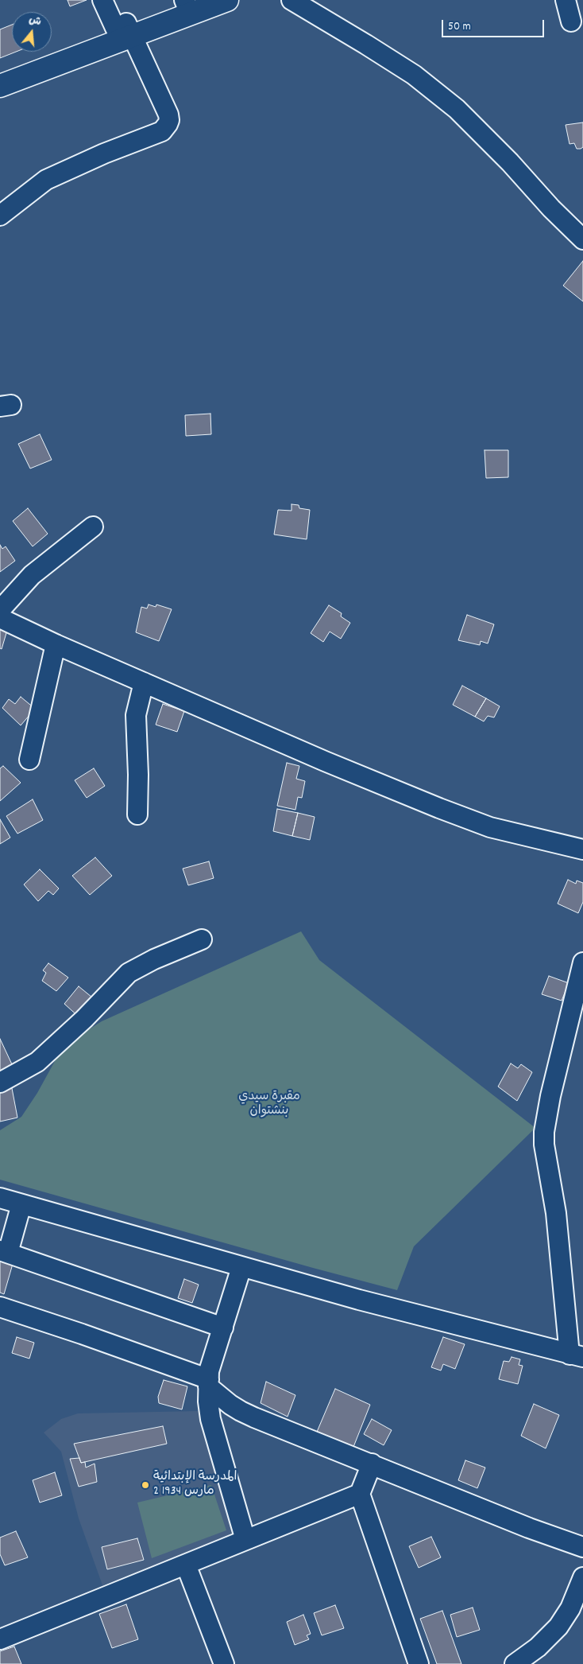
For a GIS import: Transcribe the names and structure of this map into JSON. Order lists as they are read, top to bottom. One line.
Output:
{"parks":["مقبرة سيدي بنشتوان"],"places":["المدرسة الإبتدائية 2 مارس 1934"],"scale_bar":"50 m","north":"top"}
